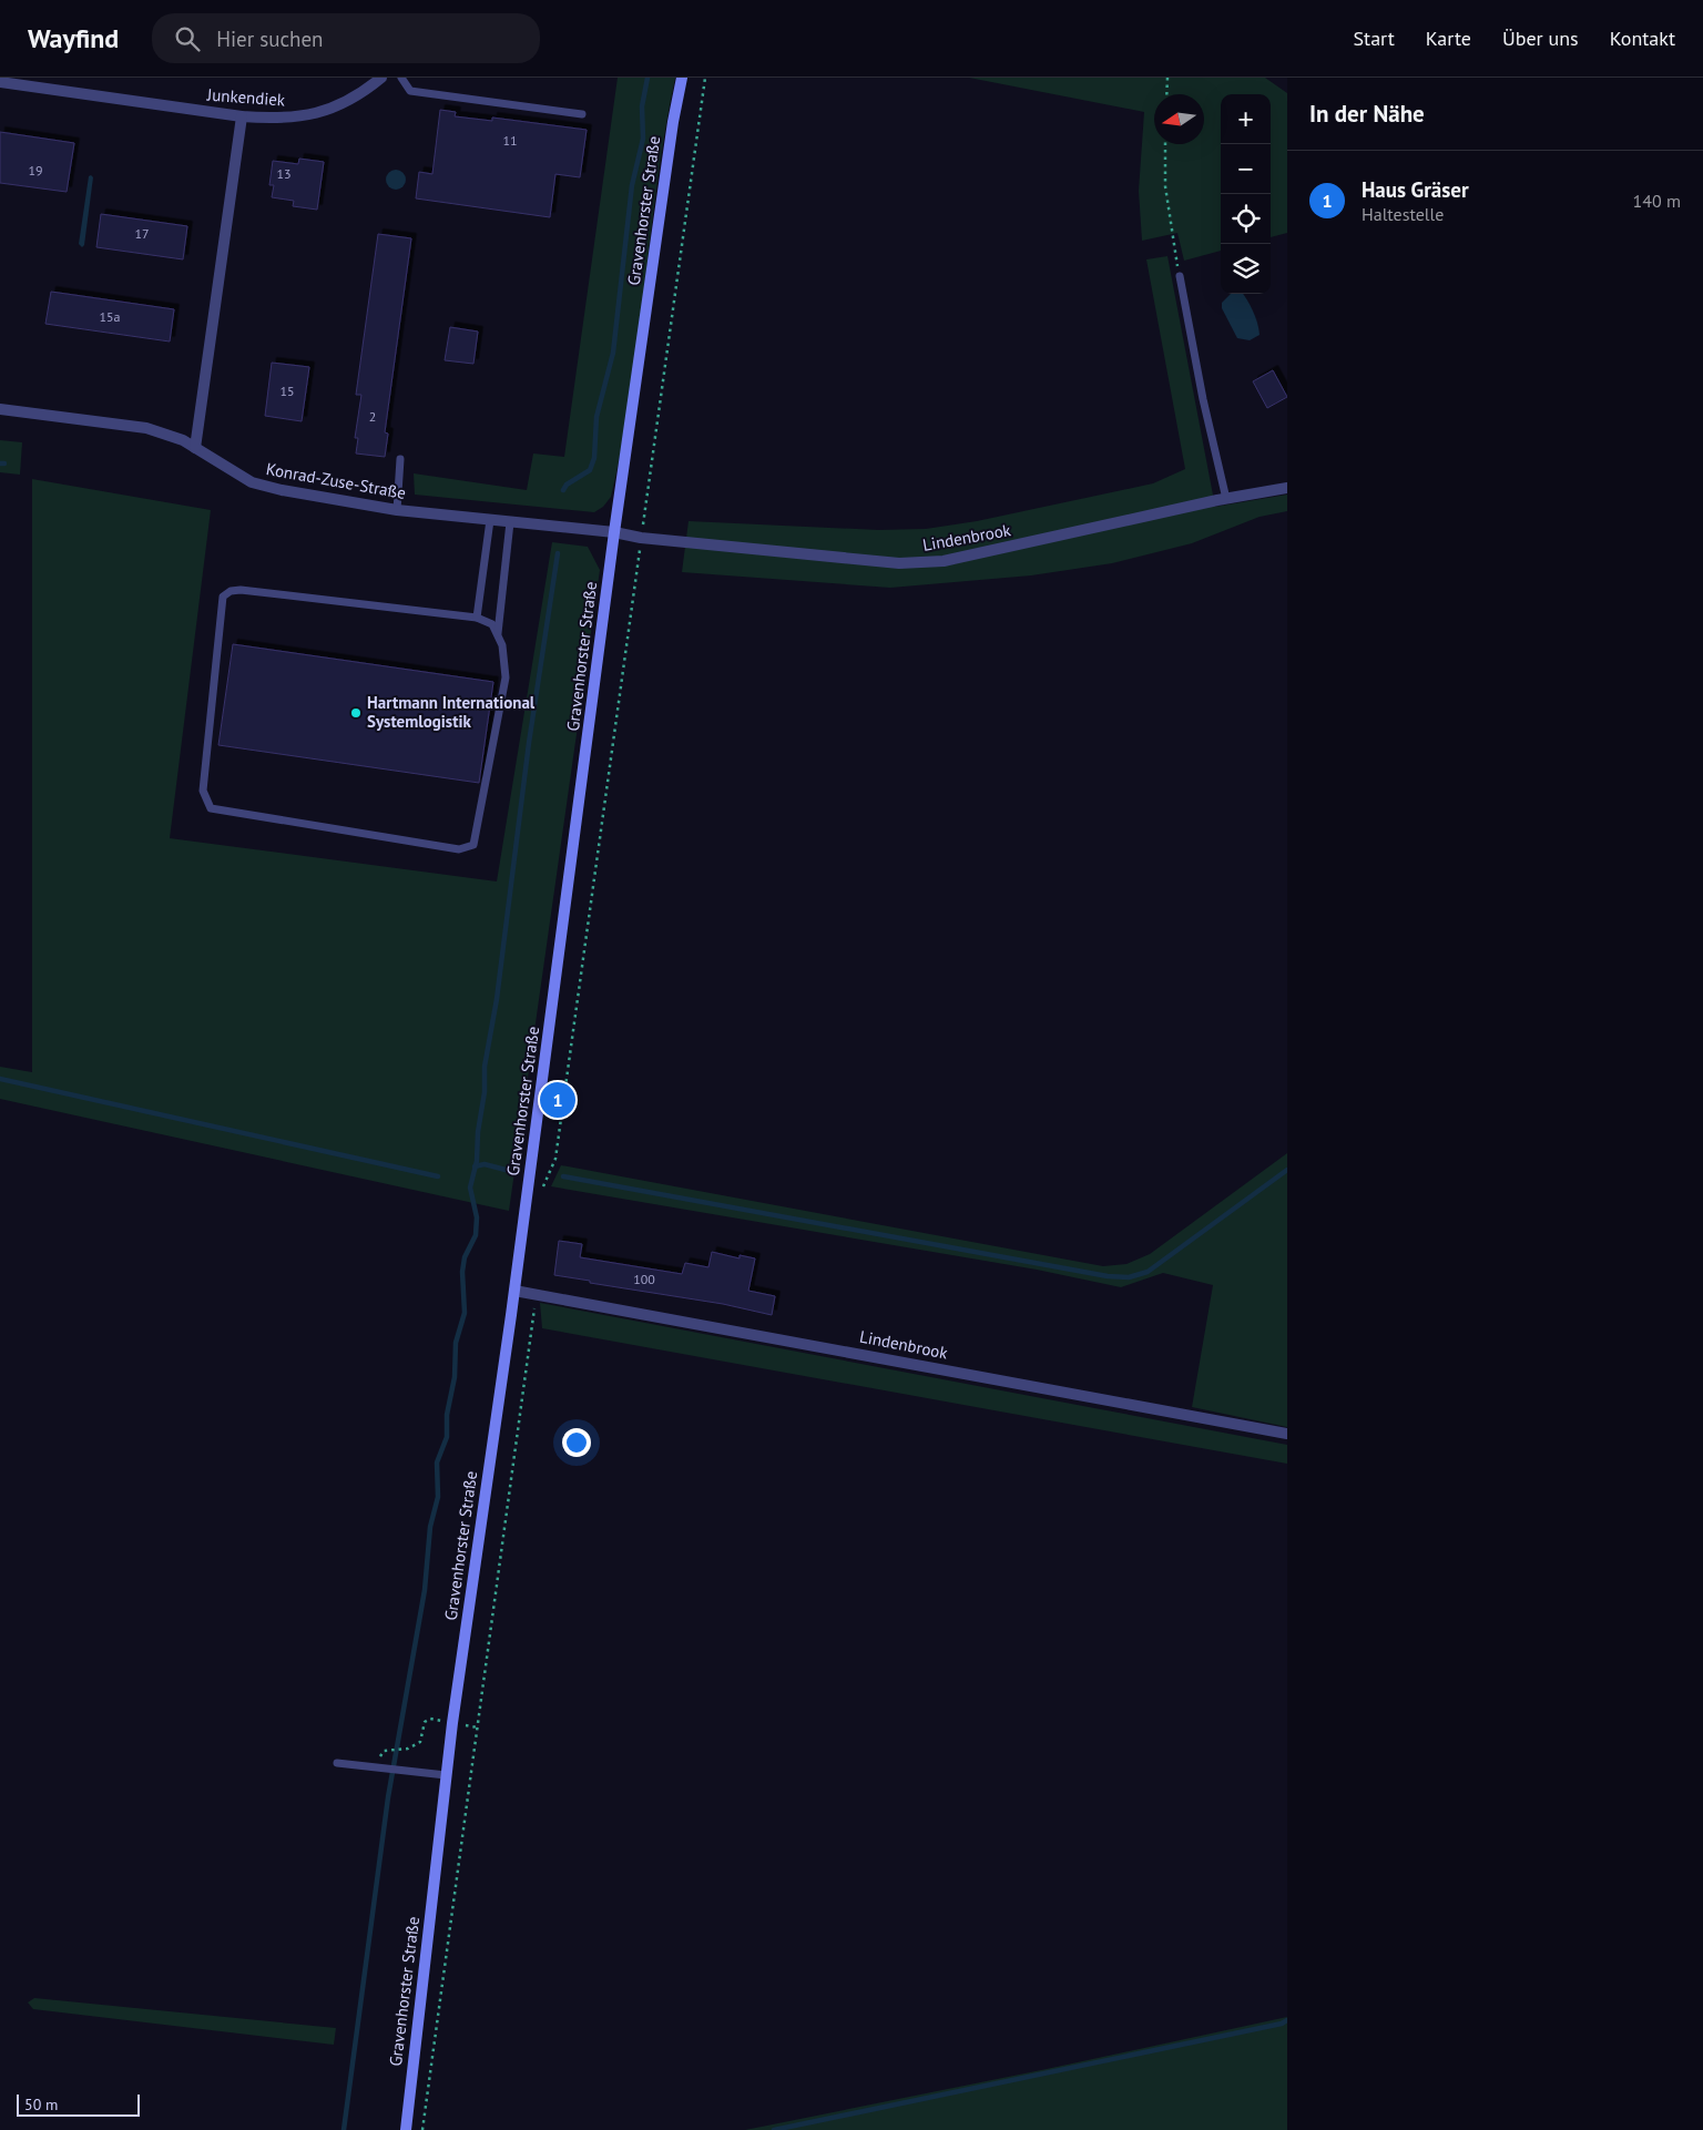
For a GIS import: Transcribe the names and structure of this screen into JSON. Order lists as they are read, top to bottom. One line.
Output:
{"streets":{"main road":["Gravenhorster Straße"],"street":["Junkendiek","Konrad-Zuse-Straße","Lindenbrook"]},"crossings":[["Gravenhorster Straße","Konrad-Zuse-Straße"],["Gravenhorster Straße","Lindenbrook"],["Konrad-Zuse-Straße","Lindenbrook"]],"places":["Hartmann International Systemlogistik"],"house_numbers":["11","19","13","17","15a","15","2","100"],"scale_bar":"50 m","north":"left","page":{"header":"Wayfind","search":"Hier suchen","nav":["Start","Karte","Über uns","Kontakt"],"heading":"In der Nähe","map_buttons":["+","−"],"list":[{"mark":"1","name":"Haus Gräser","note":"Haltestelle","value":"140 m"}],"pins":"1","scale":"50 m"}}
